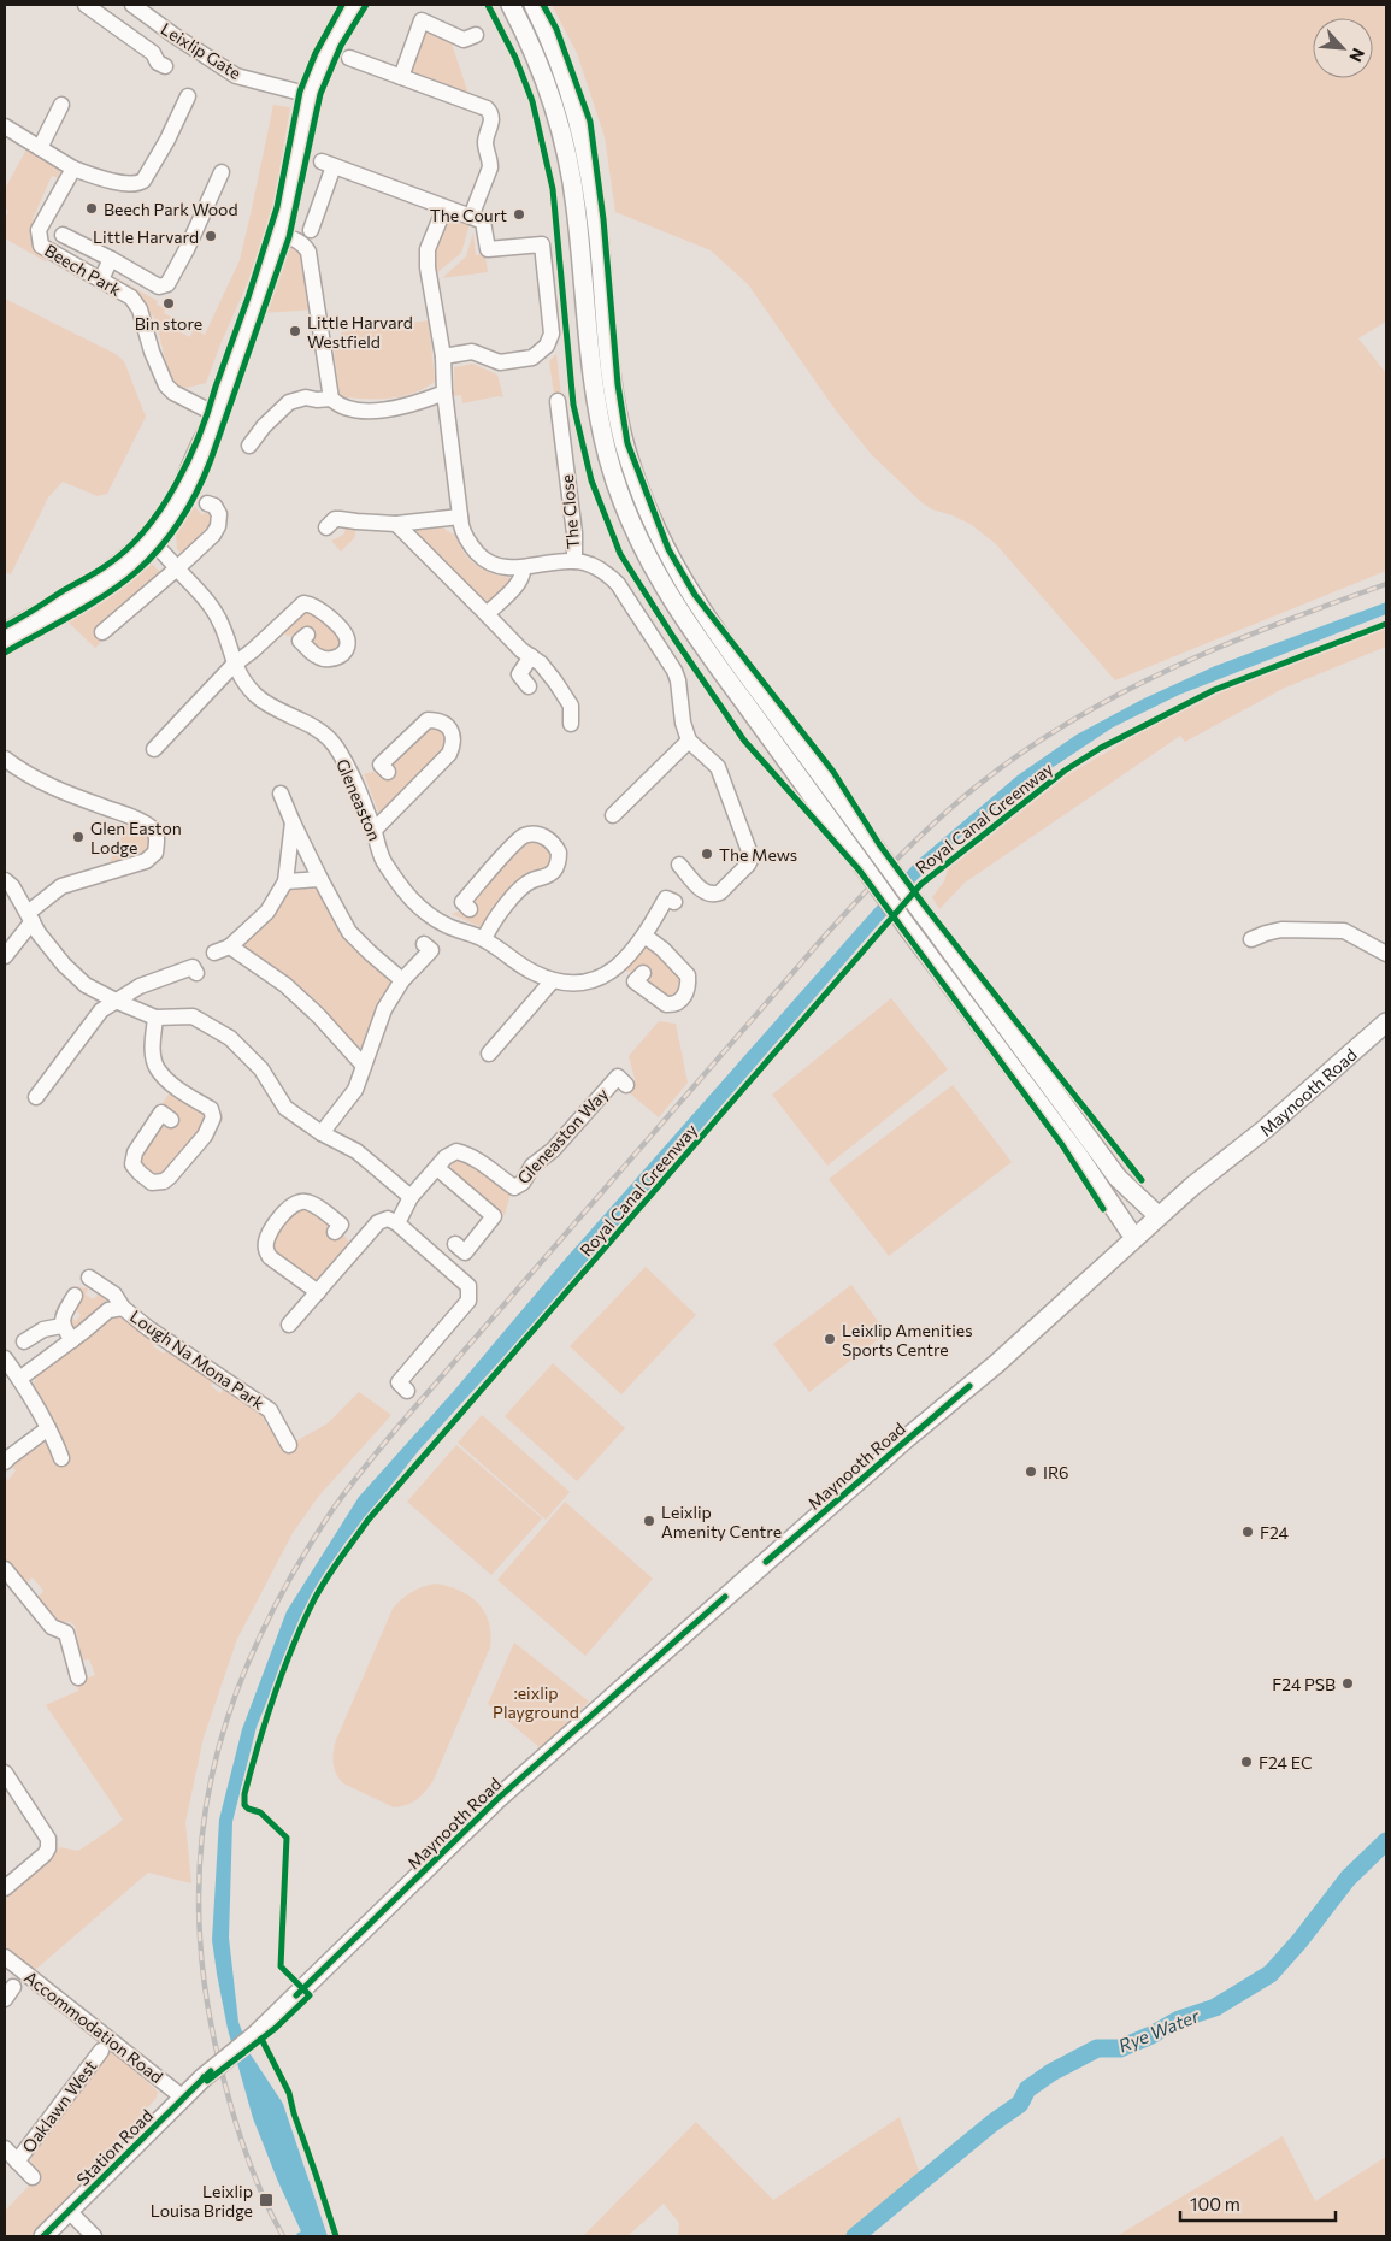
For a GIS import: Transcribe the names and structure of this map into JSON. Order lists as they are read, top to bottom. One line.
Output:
{"streets":{"main road":["Maynooth Road","Station Road"],"street":["Leixlip Gate","Beech Park","The Close","Gleneaston","Gleneaston Way","Lough Na Mona Park","Accommodation Road","Oaklawn West"],"cycle path":["Royal Canal Greenway"]},"crossings":[["Maynooth Road","Station Road"],["Accommodation Road","Station Road"]],"water":["Rye Water"],"parks":[":eixlip Playground"],"places":{"other":["Beech Park Wood","The Court","Little Harvard","Bin store","Little Harvard Westfield","Glen Easton Lodge","The Mews","Leixlip Amenities Sports Centre","IR6","Leixlip Amenity Centre","F24","F24 PSB","F24 EC"],"transit":["Leixlip Louisa Bridge"]},"scale_bar":"100 m","north":"bottom right"}
